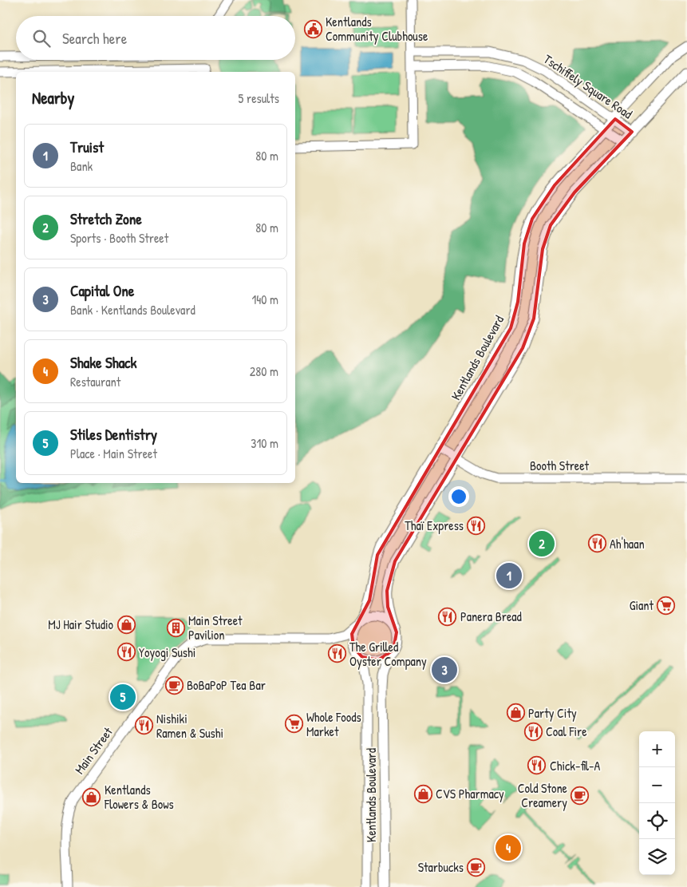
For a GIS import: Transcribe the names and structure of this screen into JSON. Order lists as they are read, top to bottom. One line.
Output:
{"streets":{"street":["Tschiffely Square Road","Kentlands Boulevard","Booth Street","Main Street"]},"crossings":[["Tschiffely Square Road","Kentlands Boulevard"],["Kentlands Boulevard","Booth Street"],["Kentlands Boulevard","Main Street"]],"places":{"public building":["Kentlands Community Clubhouse"],"restaurant":["Thaï Express","Ah'haan","Panera Bread","Yoyogi Sushi","The Grilled Oyster Company","Nishiki Ramen & Sushi","Coal Fire","Chick-fil-A"],"supermarket":["Giant","Whole Foods Market"],"shop":["MJ Hair Studio","Party City","CVS Pharmacy","Kentlands Flowers & Bows"],"building":["Main Street Pavilion"],"cafe":["BoBaPoP Tea Bar","Cold Stone Creamery","Starbucks"]},"page":{"search":"Search here","heading":["Nearby","5 results"],"list":[{"mark":"1","name":"Truist","note":"Bank","value":"80 m"},{"mark":"2","name":"Stretch Zone","note":"Sports · Booth Street","value":"80 m"},{"mark":"3","name":"Capital One","note":"Bank · Kentlands Boulevard","value":"140 m"},{"mark":"4","name":"Shake Shack","note":"Restaurant","value":"280 m"},{"mark":"5","name":"Stiles Dentistry","note":"Place · Main Street","value":"310 m"}],"pins":["2","1","3","5","4"],"map_buttons":["+","−"]}}
